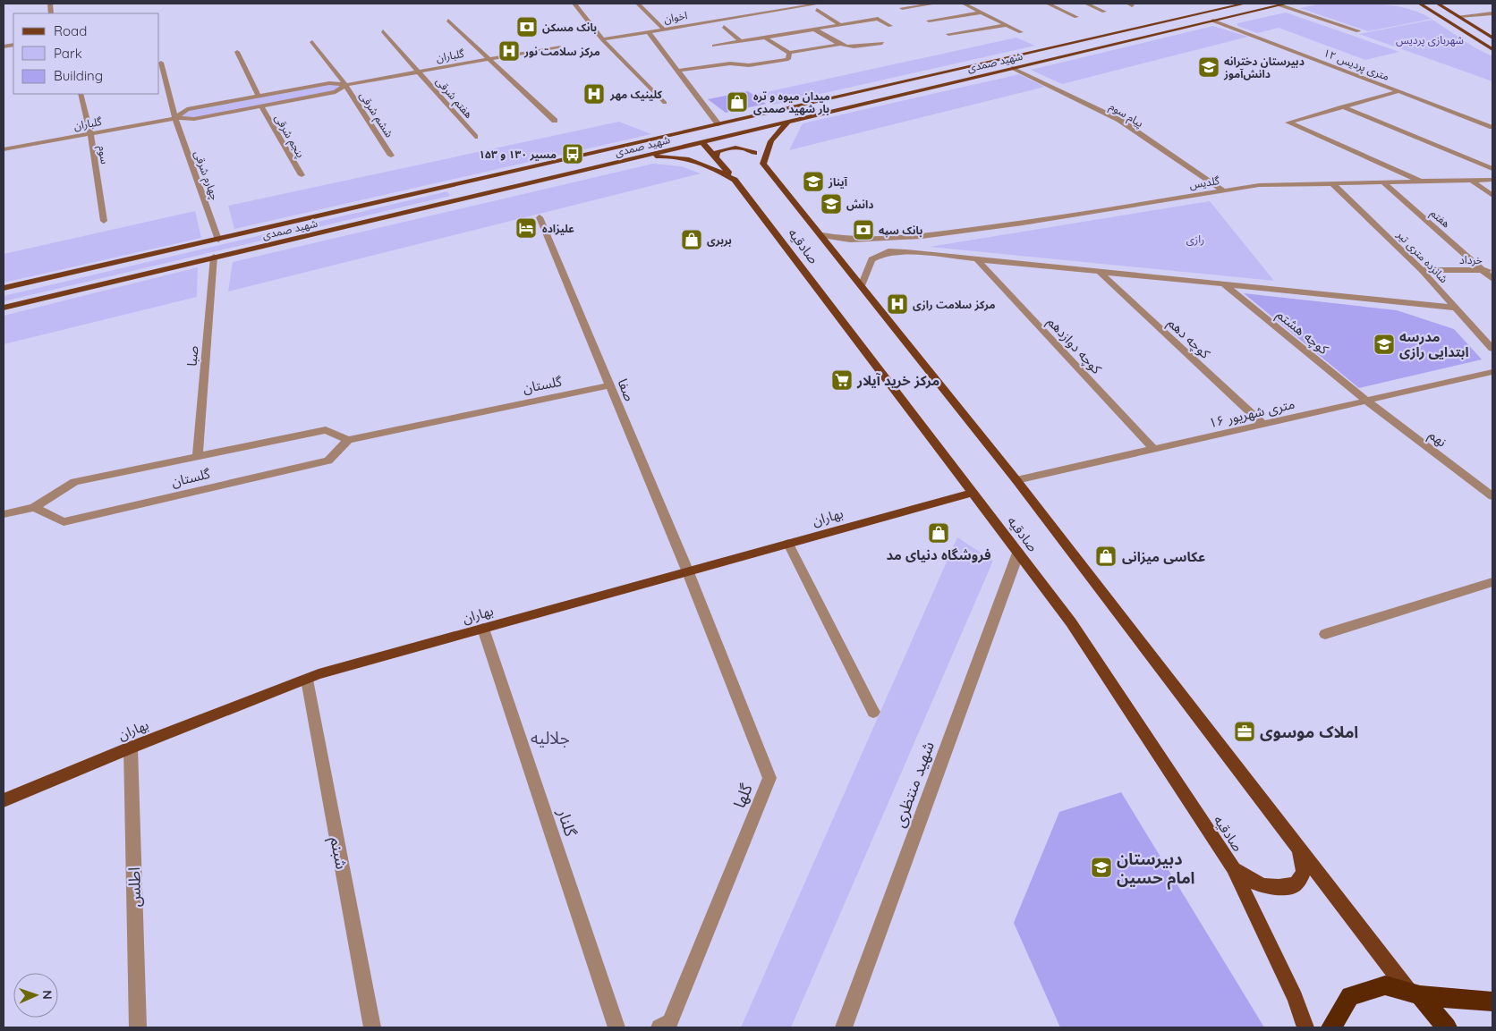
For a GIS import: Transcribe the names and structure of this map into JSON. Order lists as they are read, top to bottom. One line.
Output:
{"streets":{"main road":["شهید صمدی","صادقیه","بهاران"],"street":["اخوان","گلباران","۱۲ متری پردیس","هفتم شرقی","ششم شرقی","پیام سوم","پنجم شرقی","سوم","چهارم شرقی","گلدیس","هفتم","شانزده متری تیر","خرداد","کوچه هشتم","کوچه دهم","کوچه دوازدهم","صبا","گلستان","صفا","۱۶ متری شهریور","نهم","شهید منتظری","گلها","گلنار","شبنم","اطلس"]},"crossings":[["اخوان","شهید صمدی"],["گلباران","هفتم شرقی"],["گلباران","ششم شرقی"],["گلباران","سوم"],["گلباران","چهارم شرقی"],["شهید صمدی","۱۲ متری پردیس"],["شهید صمدی","پیام سوم"],["شهید صمدی","چهارم شرقی"],["شهید صمدی","صادقیه"],["شهید صمدی","صبا"],["پیام سوم","گلدیس"],["گلدیس","هفتم"],["گلدیس","شانزده متری تیر"],["هفتم","خرداد"],["صادقیه","۱۶ متری شهریور"],["صادقیه","بهاران"],["صادقیه","شهید منتظری"],["شانزده متری تیر","خرداد"],["کوچه هشتم","۱۶ متری شهریور"],["کوچه هشتم","نهم"],["کوچه دهم","۱۶ متری شهریور"],["کوچه دوازدهم","۱۶ متری شهریور"],["صبا","گلستان"],["گلستان","صفا"],["صفا","بهاران"],["صفا","گلها"],["۱۶ متری شهریور","نهم"],["بهاران","گلها"],["بهاران","گلنار"],["بهاران","شبنم"],["بهاران","اطلس"]],"districts":["جلالیه"],"parks":["شهربازی پردیس","رازی"],"places":{"bank":["بانک مسکن","بانک سپه"],"hospital":["مرکز سلامت نور","کلینیک مهر","مرکز سلامت رازی"],"school or university":["دبیرستان دخترانه دانش‌آموز","آیناز","دانش","مدرسه ابتدایی رازی","دبیرستان امام حسین"],"shop":["میدان میوه و تره بار شهید صمدی","بربری","فروشگاه دنیای مد","عکاسی میزانی"],"bus stop":["مسیر ۱۳۰ و ۱۵۳"],"hotel":["علیزاده"],"supermarket":["مرکز خرید آیلار"],"office":["املاک موسوی"]},"legend":["Road","Park","Building"],"north":"right"}
